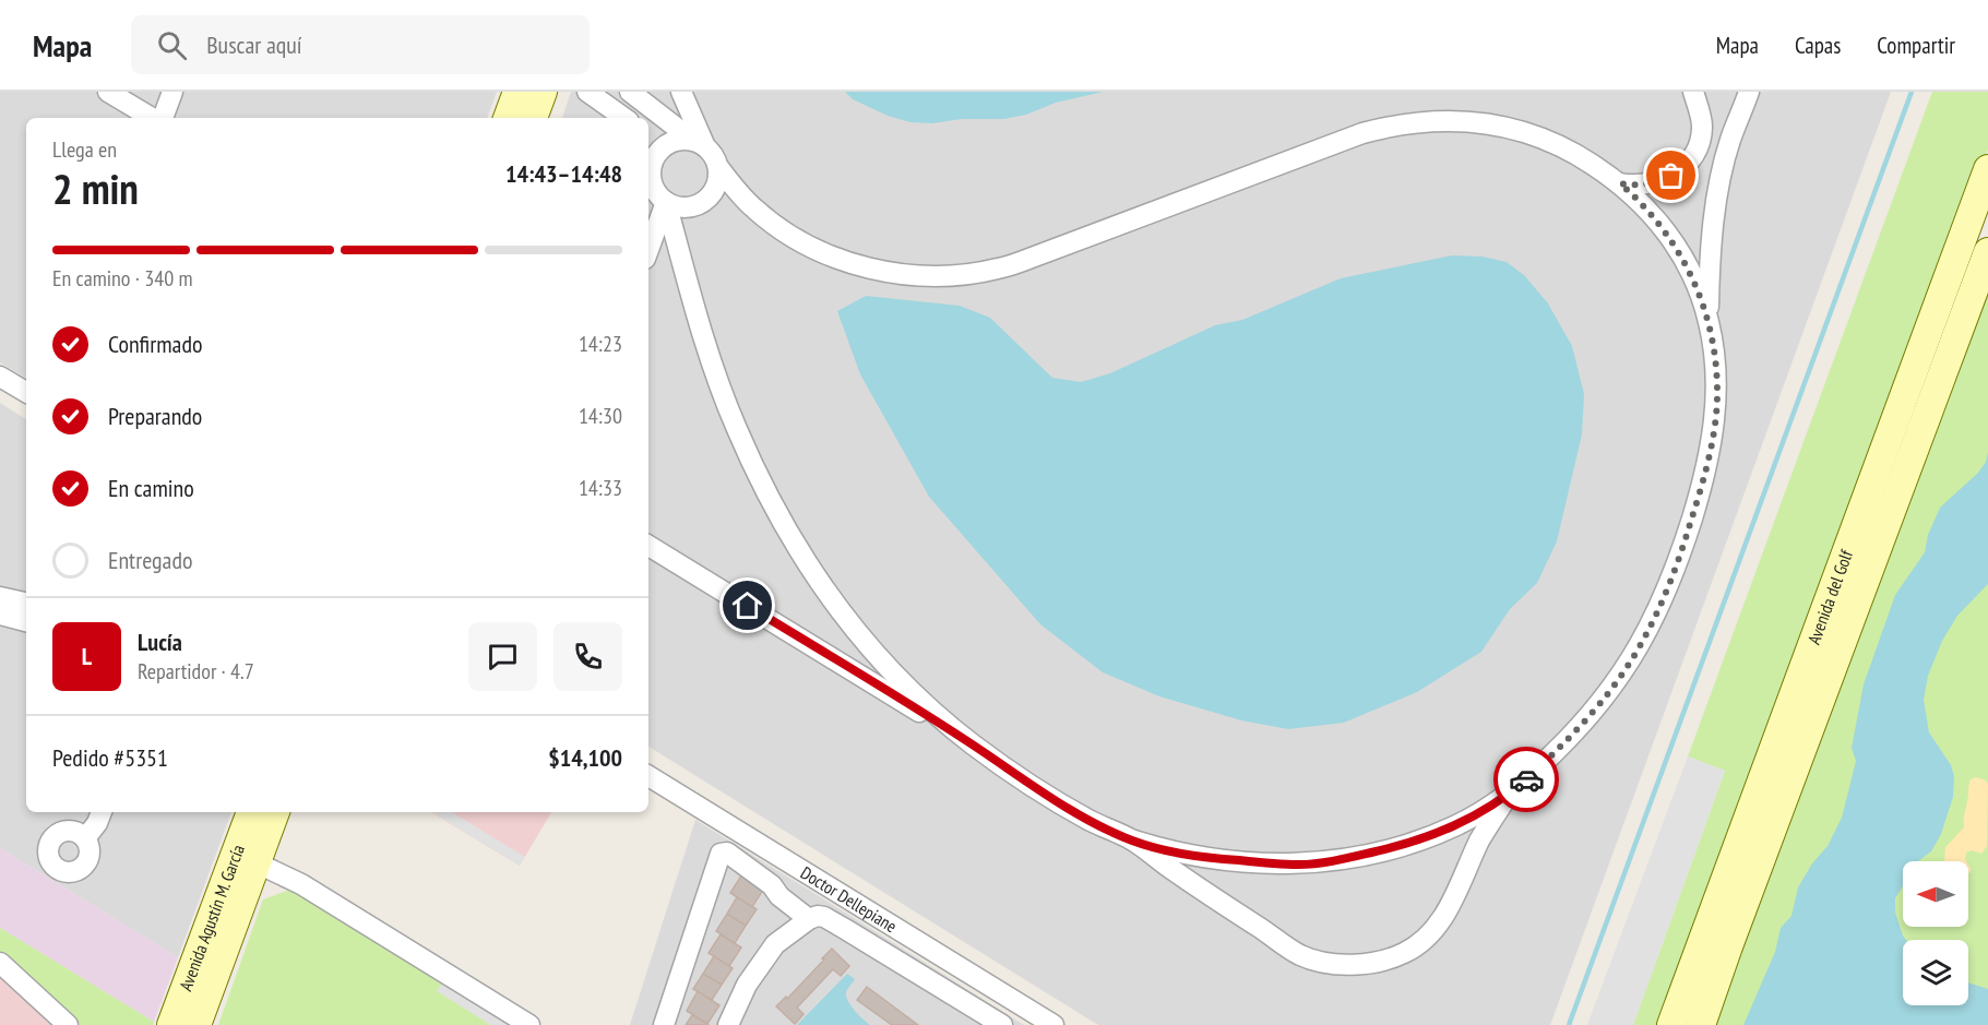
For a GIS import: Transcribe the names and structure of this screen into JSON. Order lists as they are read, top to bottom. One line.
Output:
{"streets":{"street":["Avenida del Golf","Doctor Dellepiane","Avenida Agustín M. García"]},"north":"left","page":{"header":"Mapa","search":"Buscar aquí","nav":["Mapa","Capas","Compartir"],"heading":["2 min","Llega en","14:43–14:48"],"panel":["Lucía","Repartidor · 4.7","Pedido #5351","$14,100"],"bar":"En camino · 340 m","list":[["Confirmado","14:23"],["Preparando","14:30"],["En camino","14:33"],"Entregado"],"round":"L"}}
